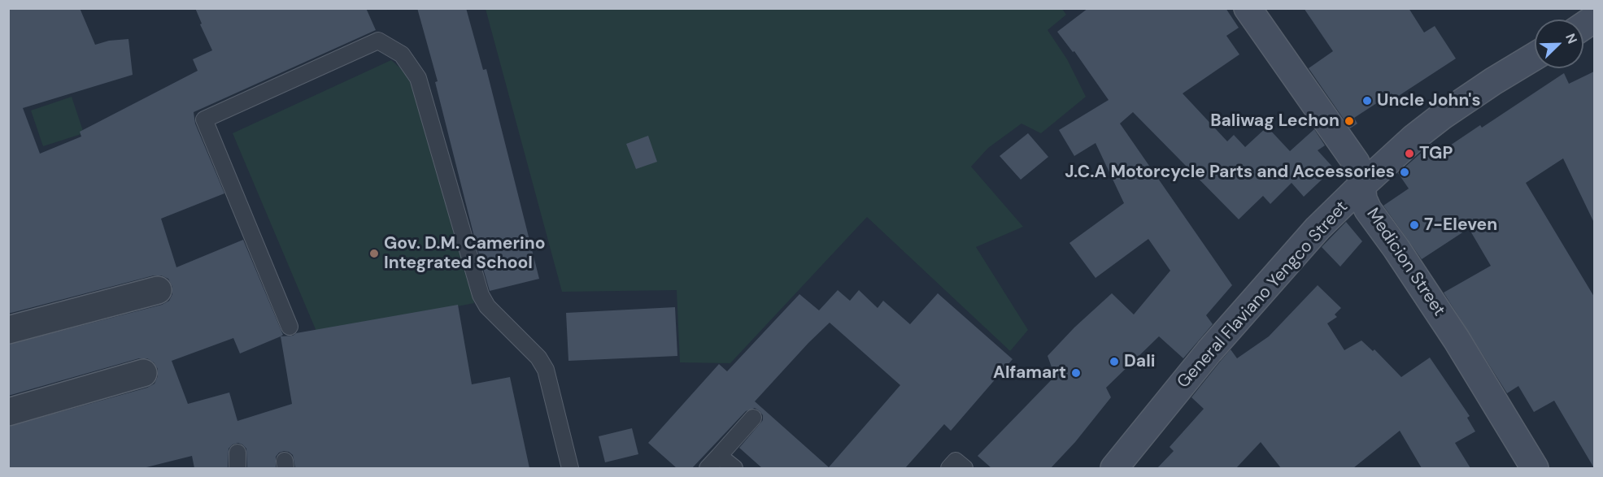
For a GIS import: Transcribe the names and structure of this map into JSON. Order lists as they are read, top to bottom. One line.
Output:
{"streets":{"main road":["Medicion Street","General Flaviano Yengco Street"]},"crossings":[["Medicion Street","General Flaviano Yengco Street"]],"places":["Uncle John's","Baliwag Lechon","TGP","J.C.A Motorcycle Parts and Accessories","7-Eleven","Gov. D.M. Camerino Integrated School","Dali","Alfamart"],"north":"top right"}
